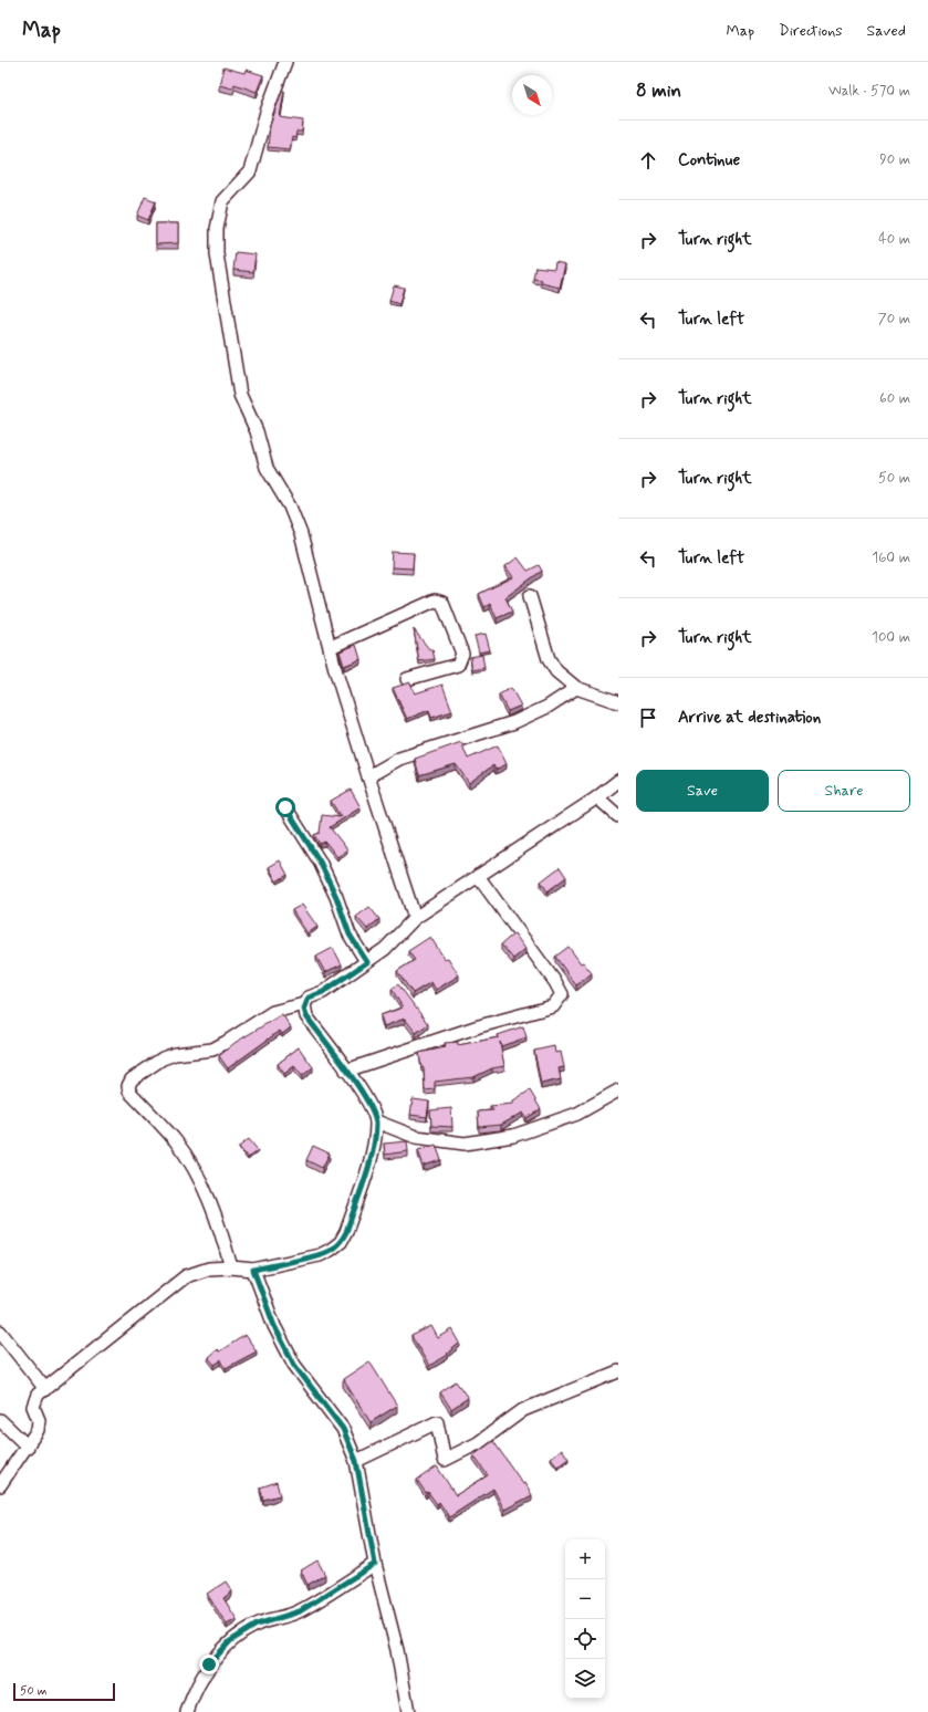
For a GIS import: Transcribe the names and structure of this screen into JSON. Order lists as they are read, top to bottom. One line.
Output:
{"scale_bar":"50 m","north":"bottom right","page":{"header":"Map","nav":["Map","Directions","Saved"],"heading":["8 min","Walk · 570 m"],"list":[["Continue","90 m"],["Turn right","40 m"],["Turn left","70 m"],["Turn right","60 m"],["Turn right","50 m"],["Turn left","160 m"],["Turn right","100 m"],"Arrive at destination"],"buttons":["Save","Share"],"map_buttons":["+","−"],"scale":"50 m"}}
